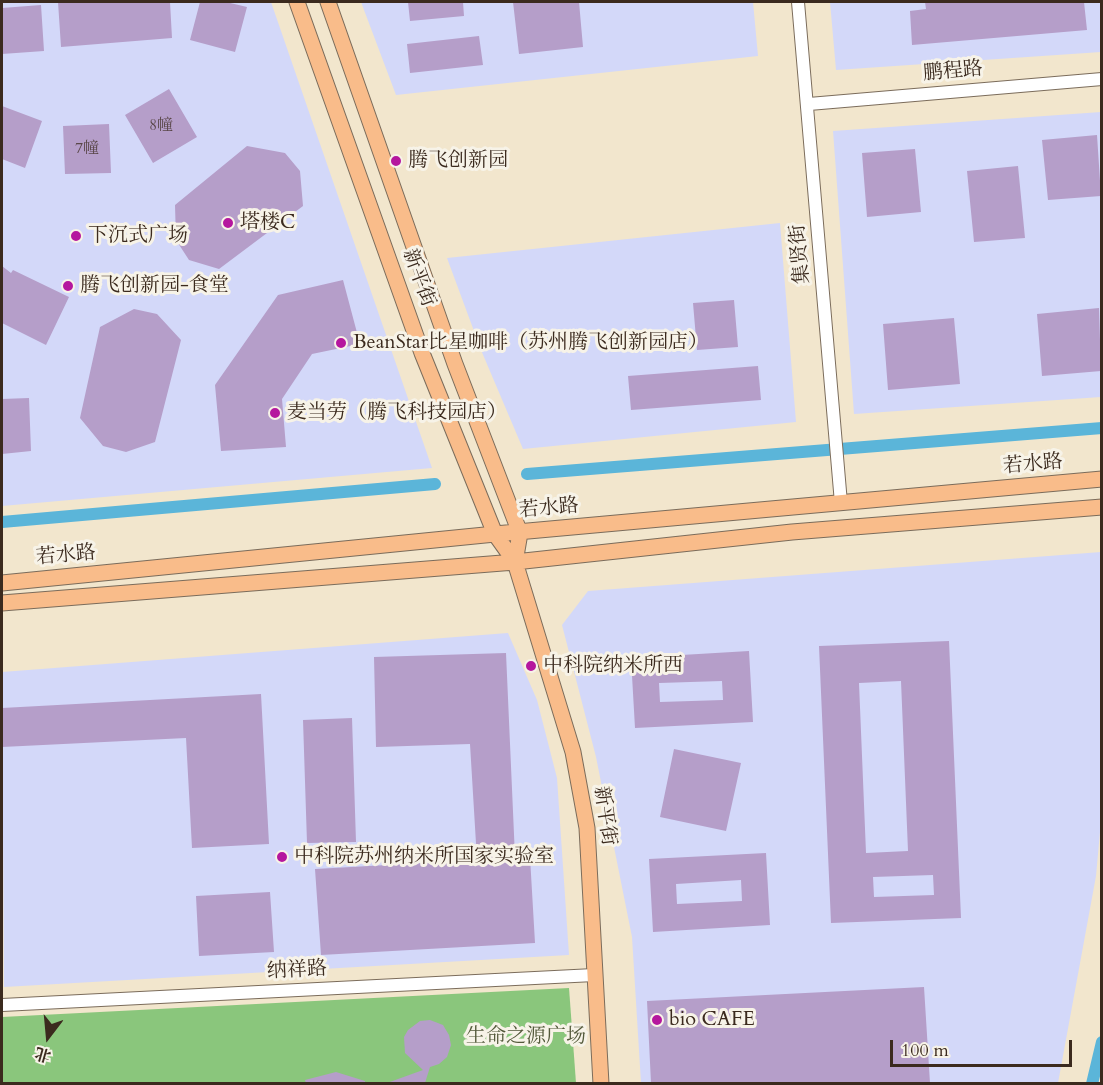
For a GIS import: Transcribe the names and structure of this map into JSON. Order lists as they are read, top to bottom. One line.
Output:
{"streets":{"main road":["新平街","若水路"],"street":["鹏程路","集贤街","纳祥路"]},"crossings":[["鹏程路","集贤街"],["集贤街","若水路"],["新平街","若水路"],["新平街","纳祥路"]],"parks":["生命之源广场"],"places":["腾飞创新园","塔楼C","下沉式广场","腾飞创新园-食堂","BeanStar比星咖啡（苏州腾飞创新园店）","麦当劳（腾飞科技园店）","中科院纳米所西","中科院苏州纳米所国家实验室","bio CAFE"],"house_numbers":["8幢","7幢"],"scale_bar":"100 m","north":"bottom"}
